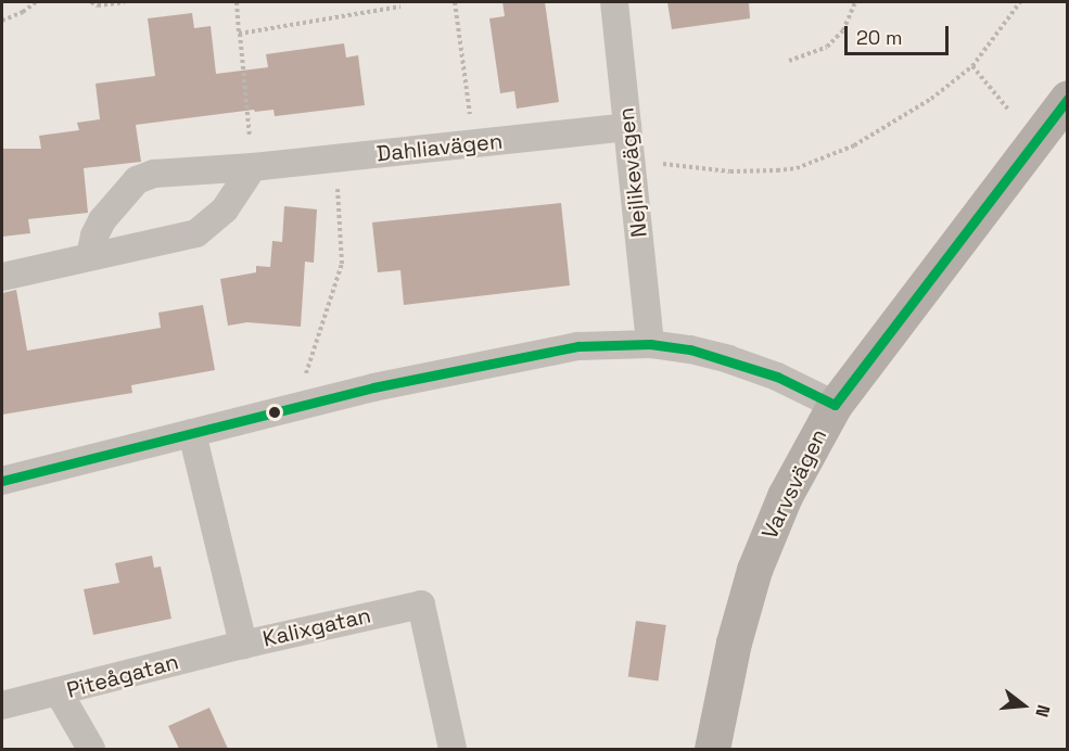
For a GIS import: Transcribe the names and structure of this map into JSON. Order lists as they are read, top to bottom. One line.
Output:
{"streets":{"street":["Dahliavägen","Nejlikevägen","Varvsvägen","Kalixgatan","Piteågatan"]},"crossings":[["Dahliavägen","Nejlikevägen"],["Kalixgatan","Piteågatan"]],"scale_bar":"20 m","north":"right"}
